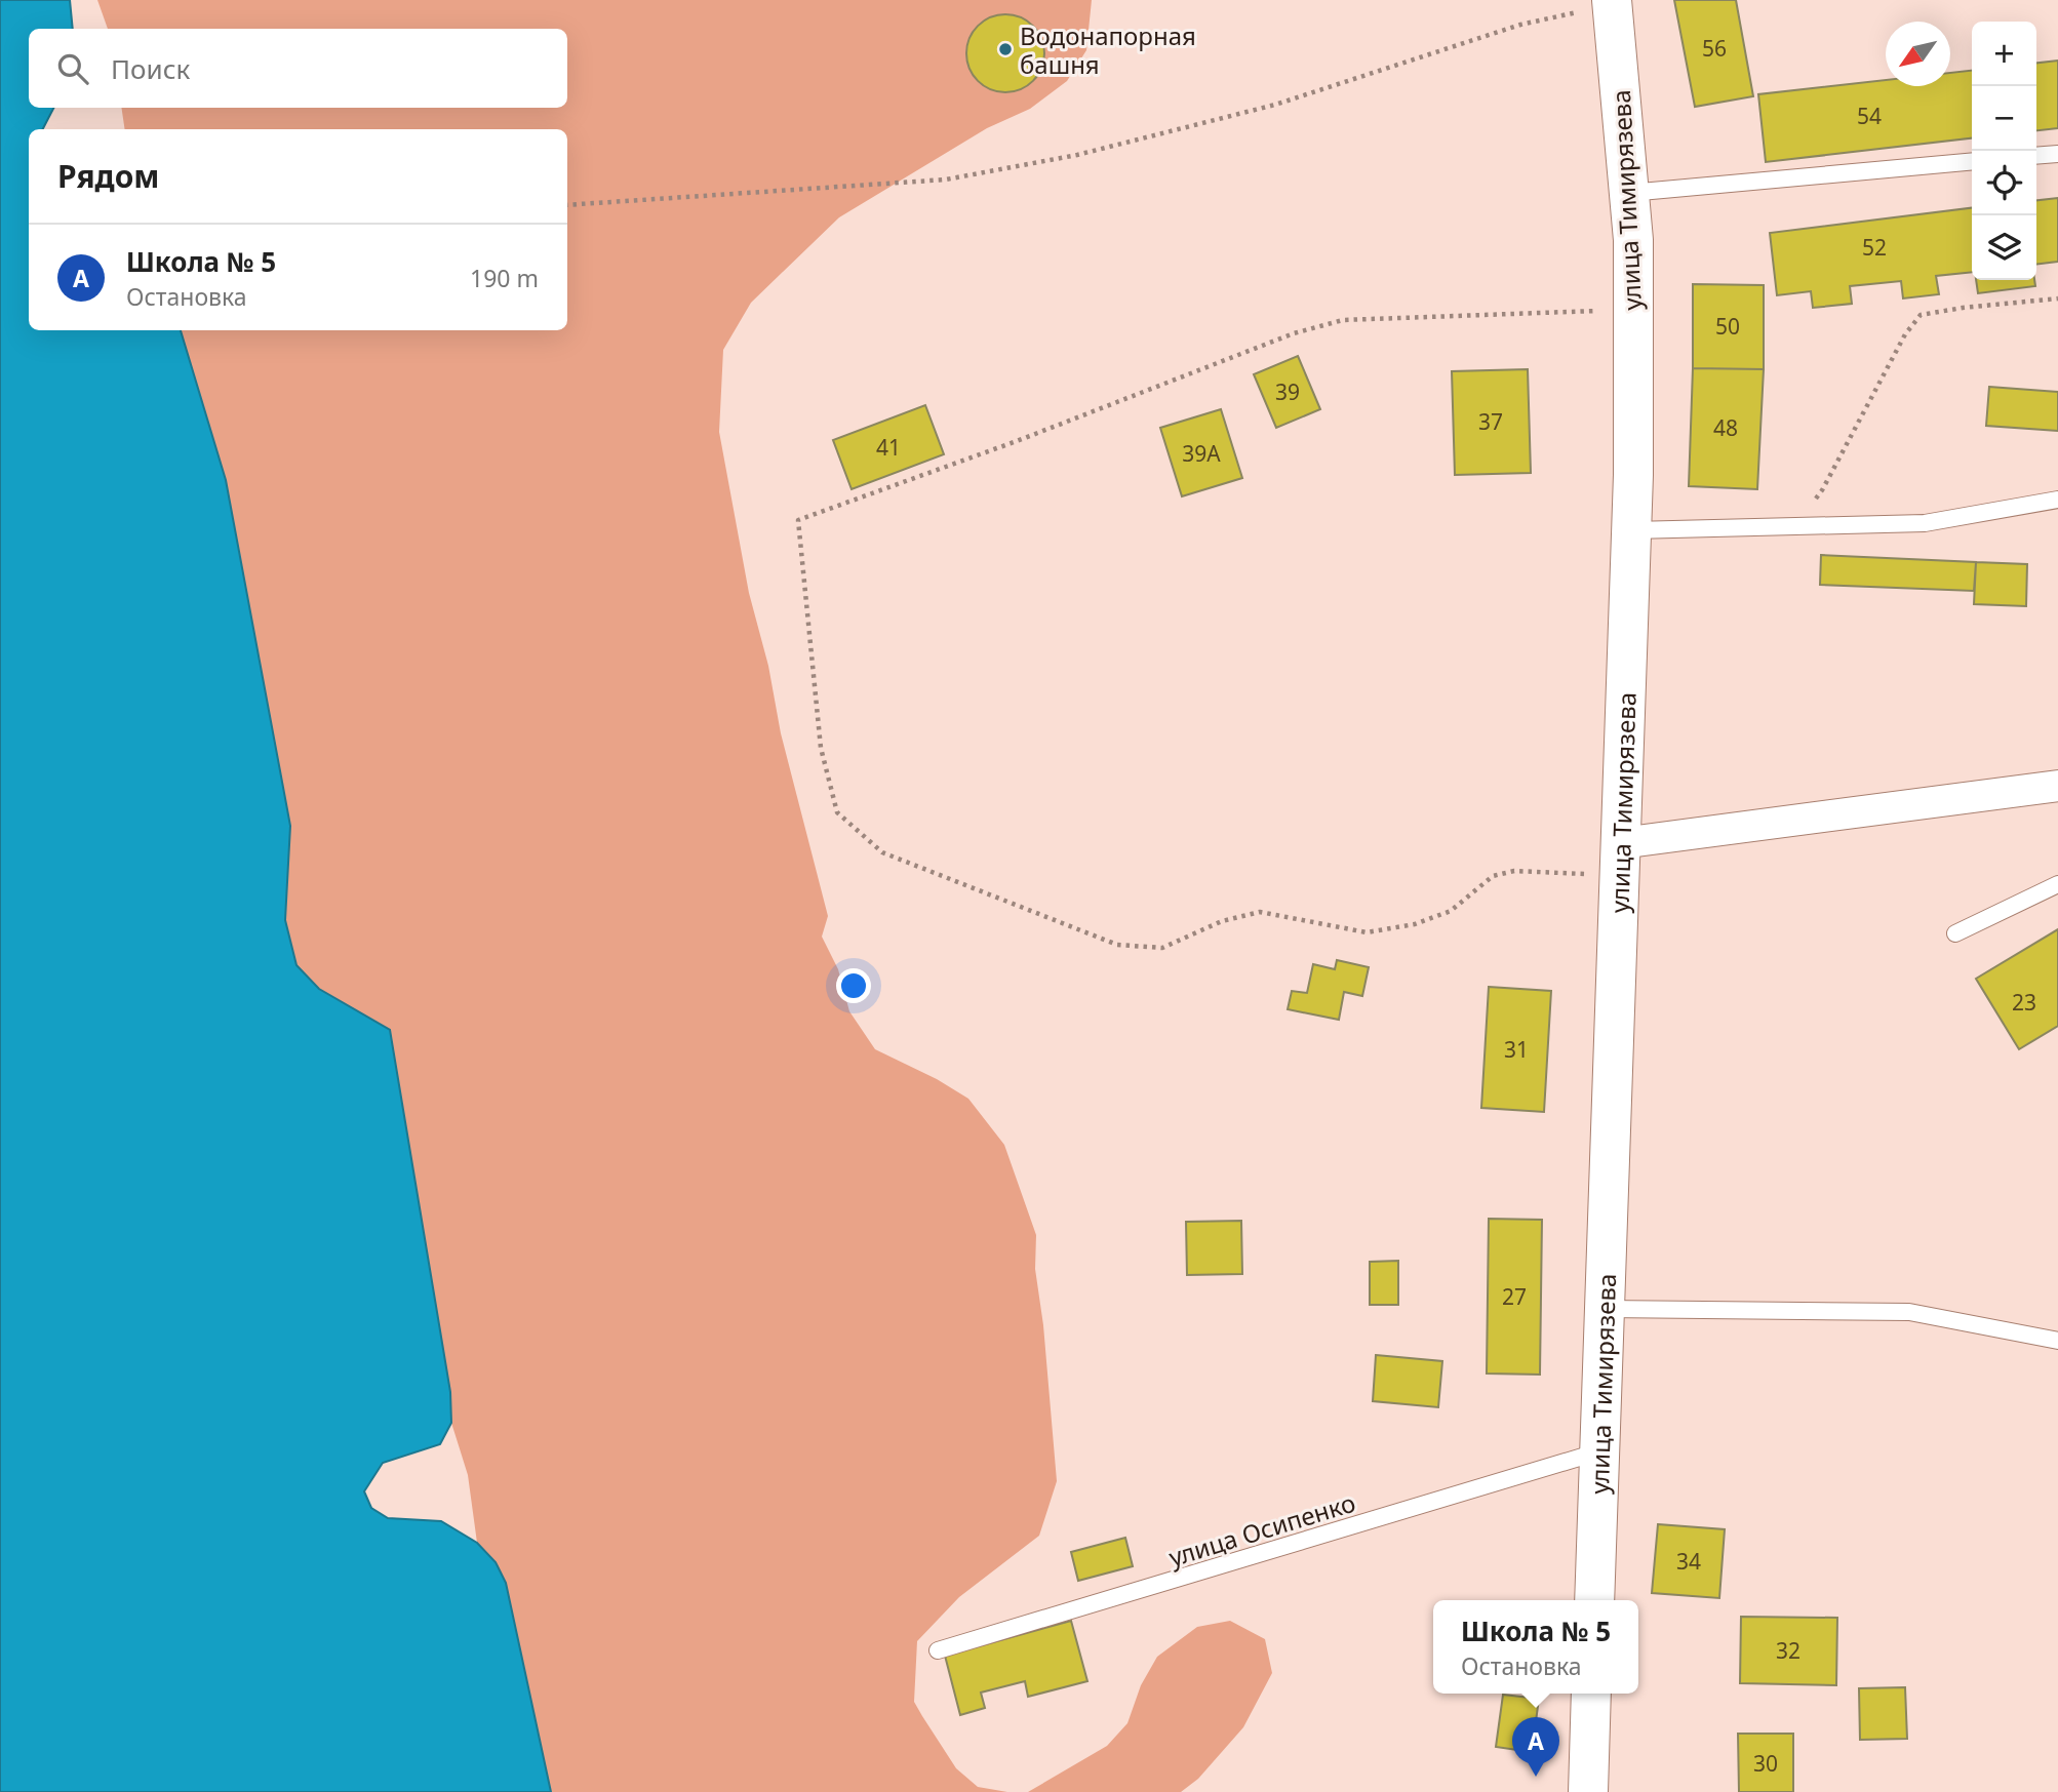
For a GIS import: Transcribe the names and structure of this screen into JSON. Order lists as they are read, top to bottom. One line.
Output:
{"streets":{"main road":["улица Тимирязева"],"lane":["улица Осипенко"]},"crossings":[["улица Тимирязева","улица Осипенко"]],"places":["Водонапорная башня"],"house_numbers":["56","54","52","50","39","37","48","41","39А","23","31","27","34","32","30"],"north":"bottom left","page":{"map_buttons":["+","−"],"search":"Поиск","heading":"Рядом","list":[{"mark":"A","name":"Школа № 5","note":"Остановка","value":"190 m"}],"popup":["Школа № 5","Остановка"],"pins":"A"}}
